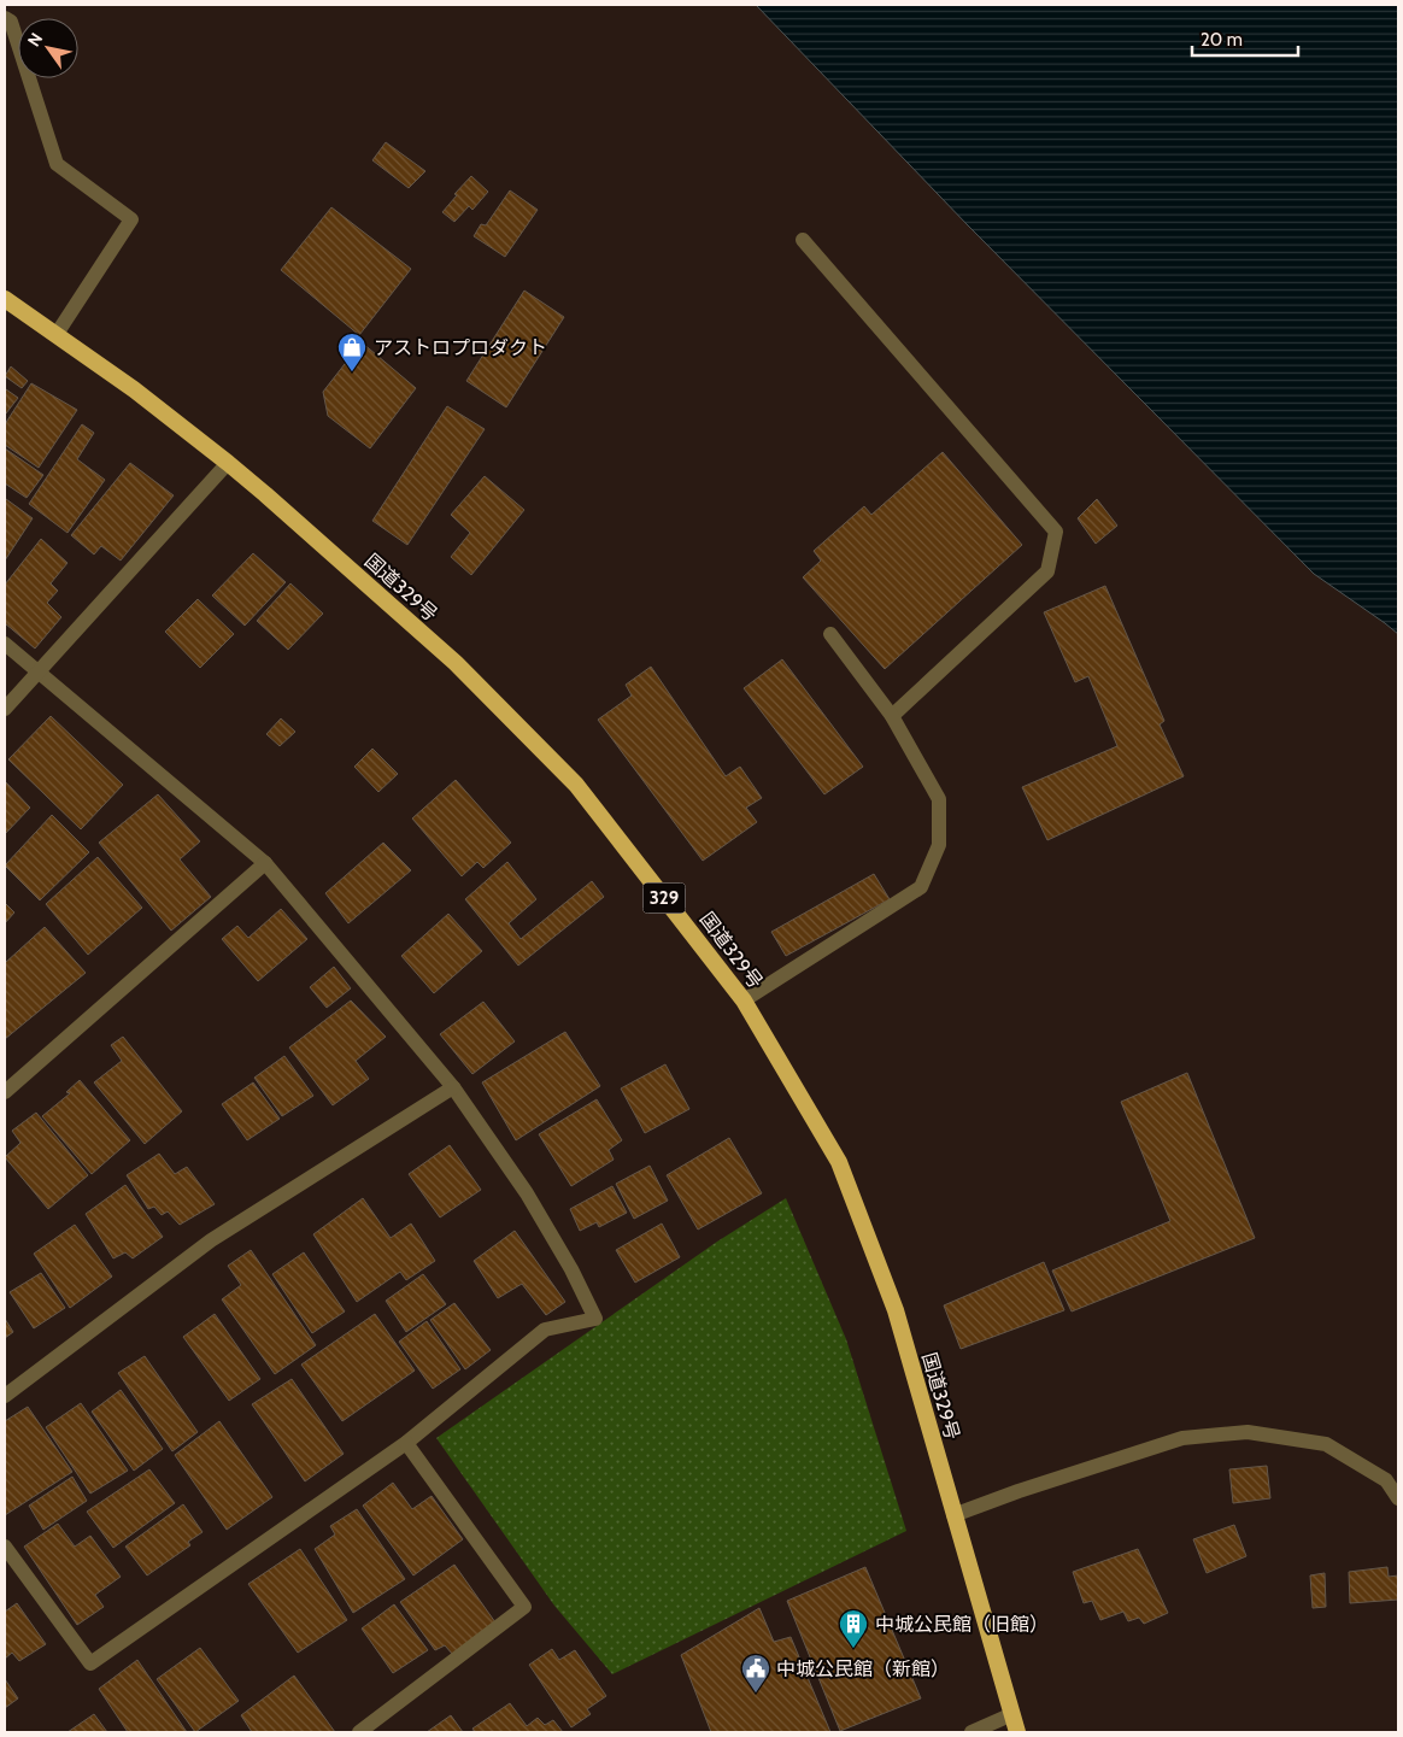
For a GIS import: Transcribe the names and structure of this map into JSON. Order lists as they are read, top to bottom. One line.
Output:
{"streets":{"highway":["国道329号","329"]},"places":{"shop":["アストロプロダクト"],"building":["中城公民館（旧館）"],"public building":["中城公民館（新館）"]},"scale_bar":"20 m","north":"top left"}
